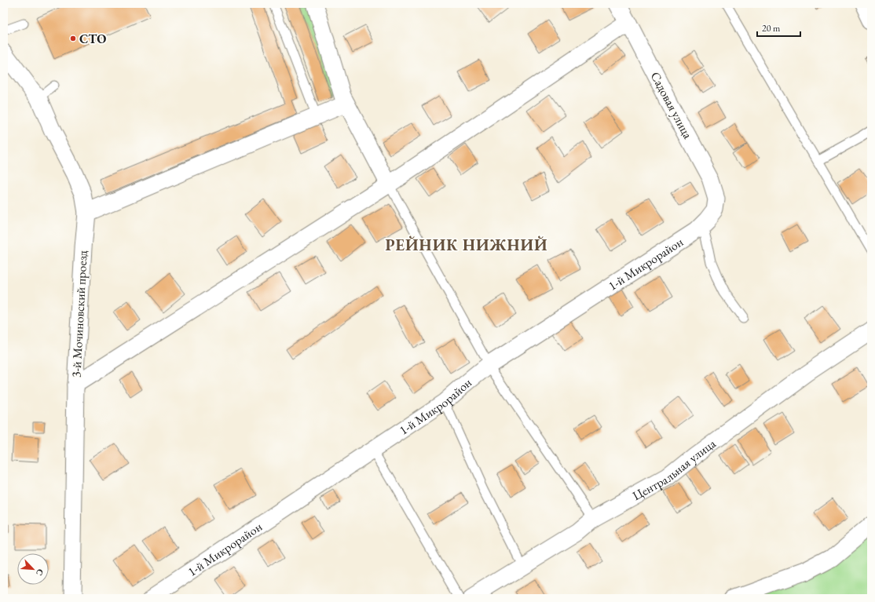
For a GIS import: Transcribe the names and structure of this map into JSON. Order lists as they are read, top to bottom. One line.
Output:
{"streets":{"street":["Садовая улица","1-й Микрорайон","3-й Мочиновский проезд","Центральная улица"]},"crossings":[["Садовая улица","1-й Микрорайон"]],"districts":["РЕЙНИК НИЖНИЙ"],"places":["СТО"],"scale_bar":"20 m","north":"bottom right"}
